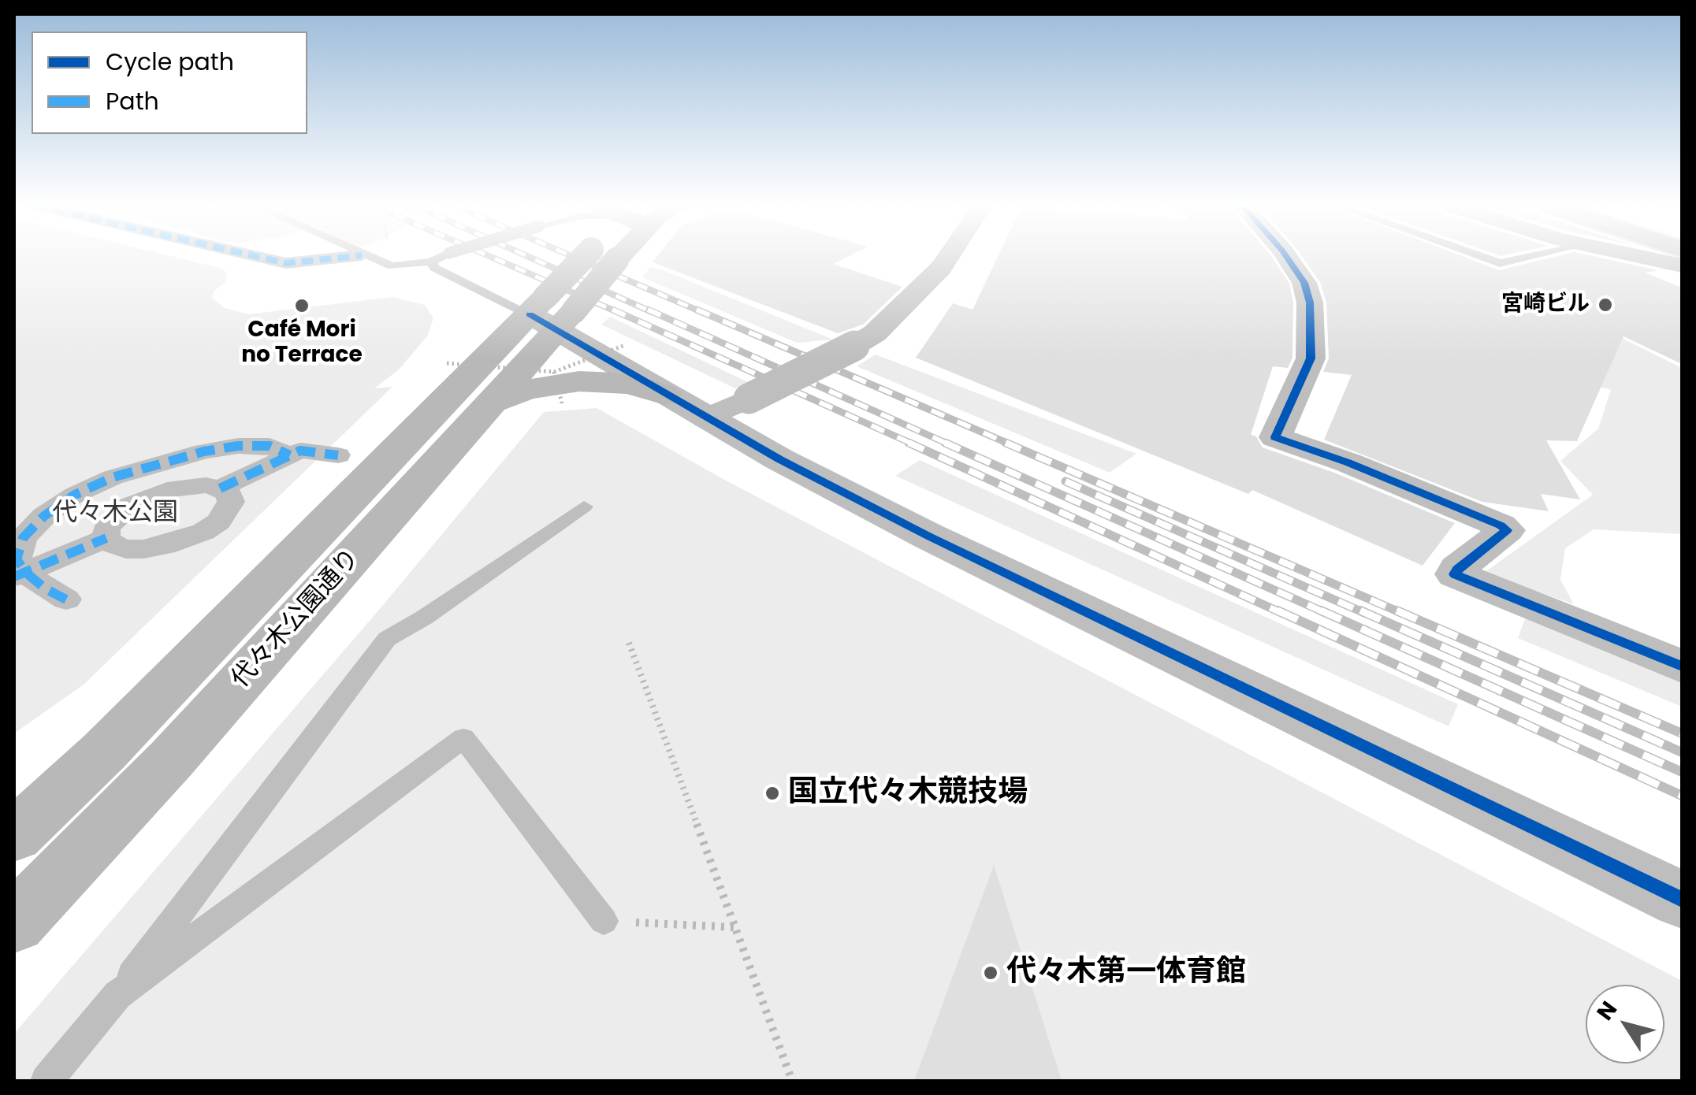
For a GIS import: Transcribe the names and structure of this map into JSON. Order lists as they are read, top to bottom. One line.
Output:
{"streets":{"main road":["代々木公園通り"]},"parks":["代々木公園"],"places":["宮崎ビル","Café Mori no Terrace","国立代々木競技場","代々木第一体育館"],"legend":["Cycle path","Path"],"north":"top left"}
